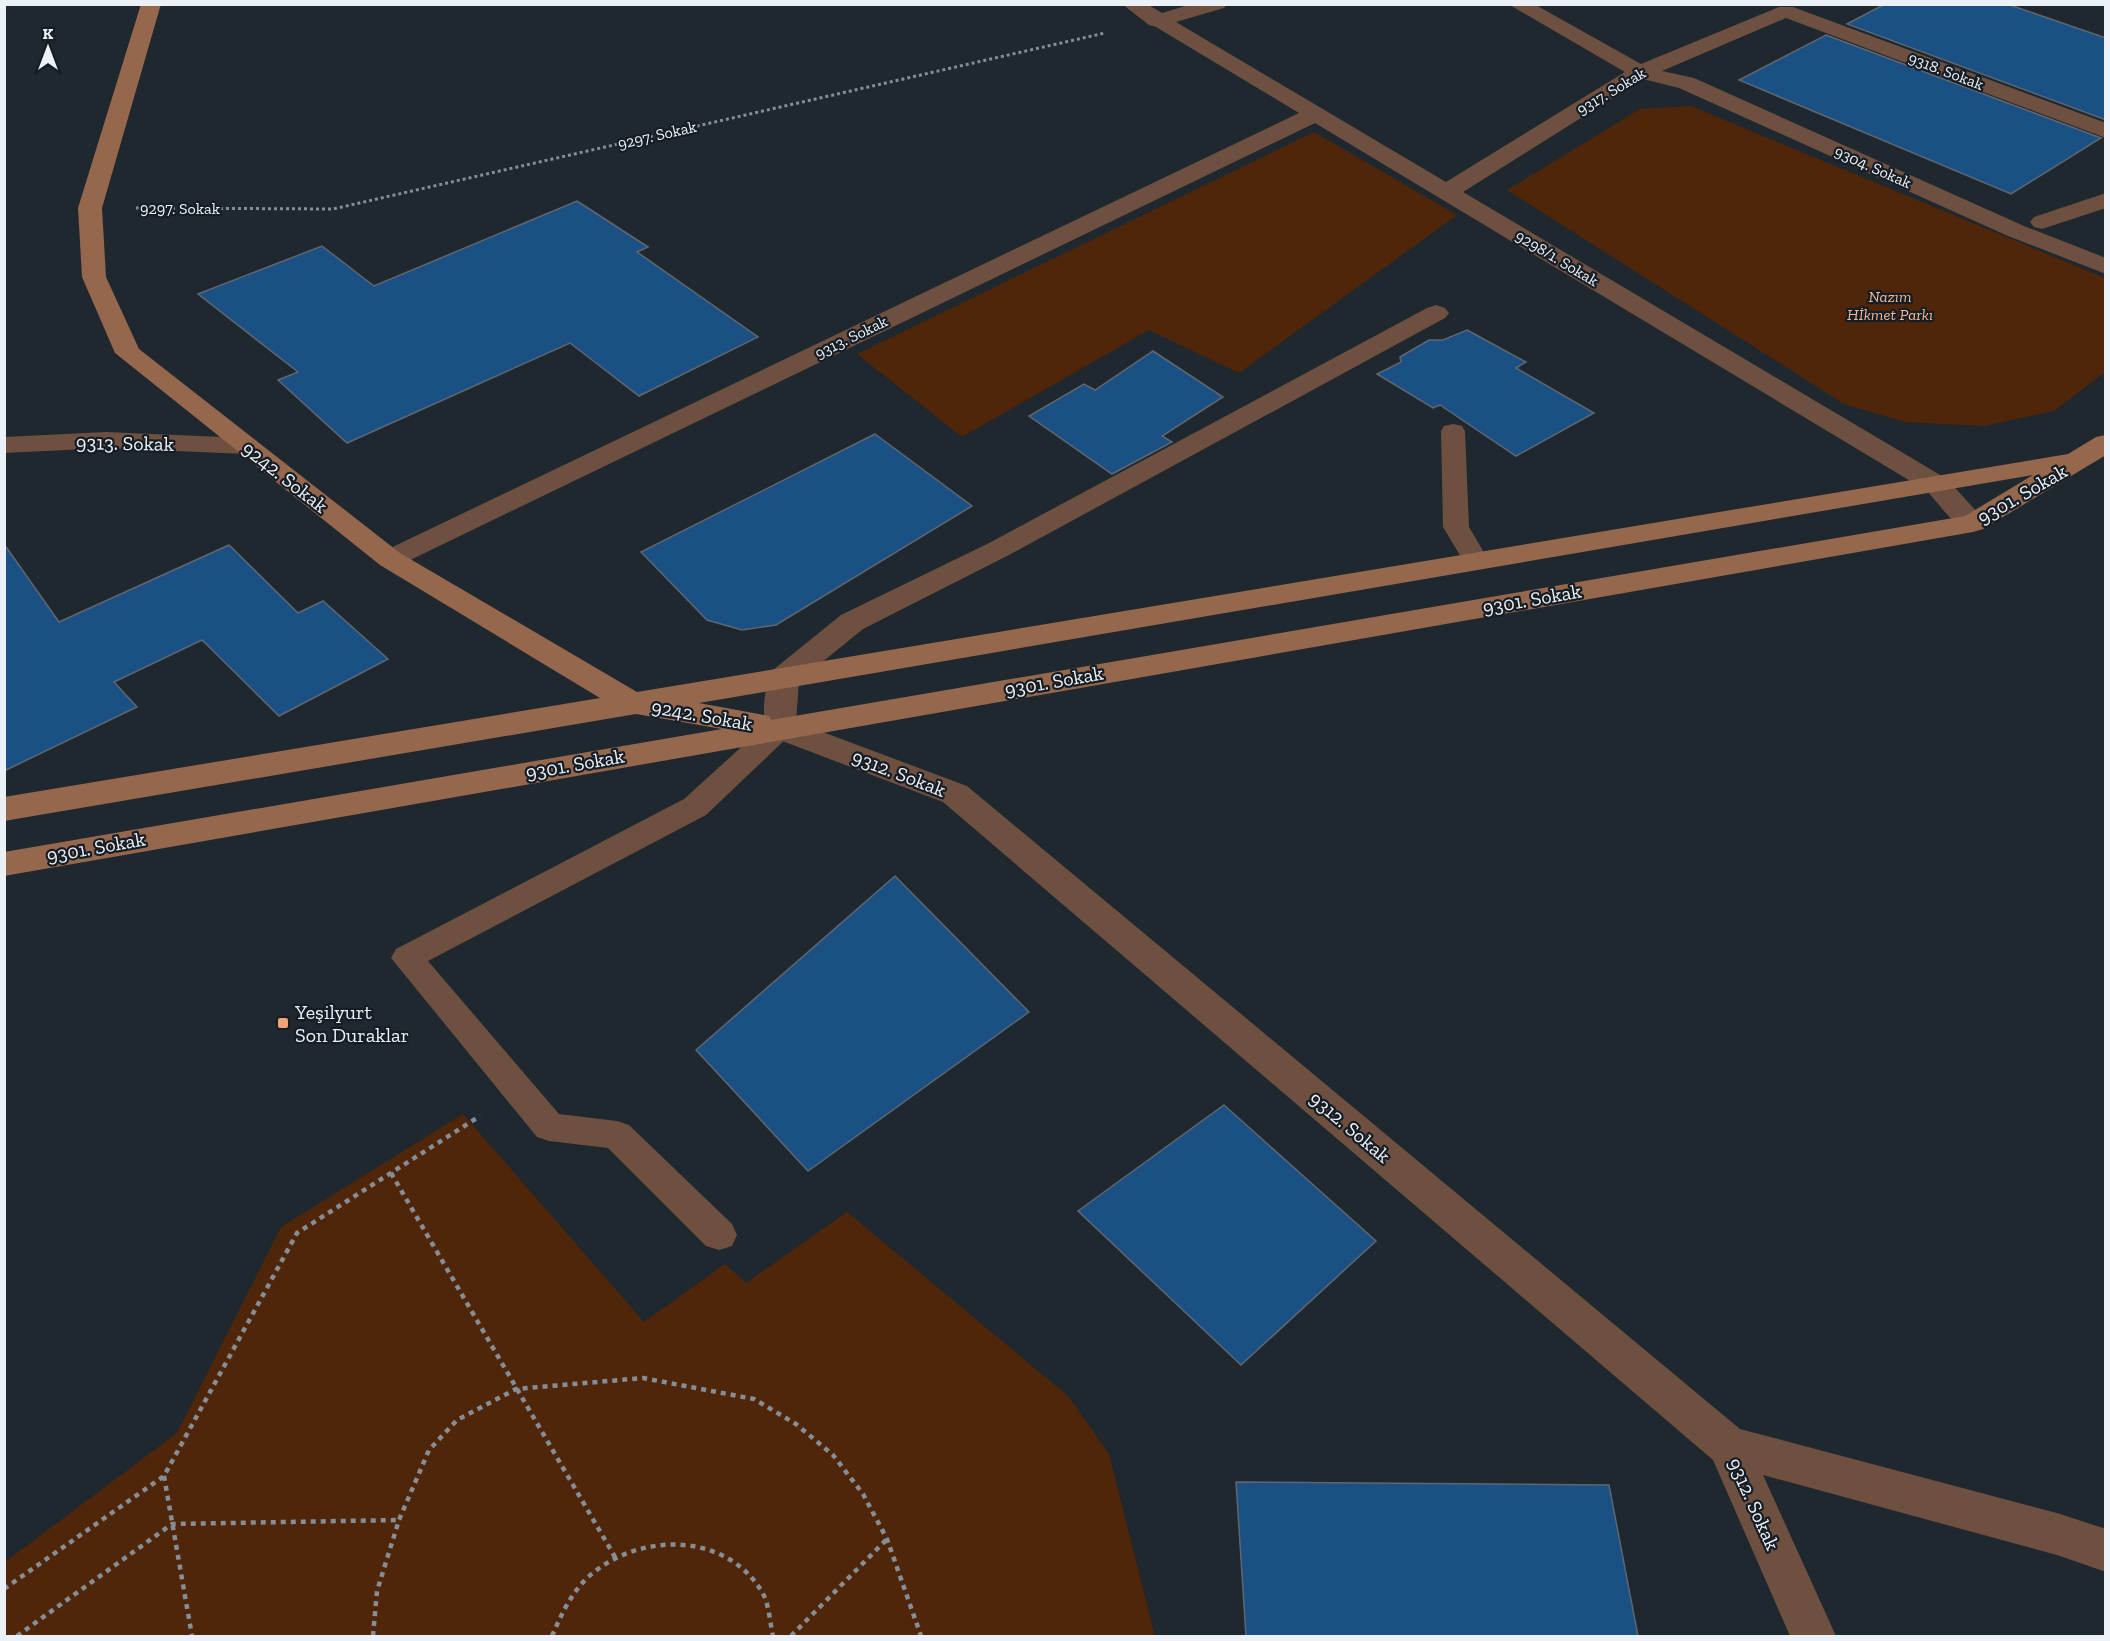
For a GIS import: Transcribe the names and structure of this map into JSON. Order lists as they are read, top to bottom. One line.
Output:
{"streets":{"main road":["9242. Sokak","9301. Sokak"],"street":["9318. Sokak","9317. Sokak","9304. Sokak","9298/1. Sokak","9313. Sokak","9312. Sokak"],"path":["9297. Sokak"]},"crossings":[["9318. Sokak","9317. Sokak"],["9317. Sokak","9304. Sokak"],["9317. Sokak","9298/1. Sokak"],["9297. Sokak","9298/1. Sokak"],["9297. Sokak","9242. Sokak"],["9298/1. Sokak","9313. Sokak"],["9298/1. Sokak","9301. Sokak"],["9313. Sokak","9242. Sokak"],["9242. Sokak","9301. Sokak"],["9242. Sokak","9312. Sokak"],["9301. Sokak","9312. Sokak"]],"parks":["Nazım Hİkmet Parkı"],"places":{"transit":["Yeşilyurt Son Duraklar"]},"north":"top"}
